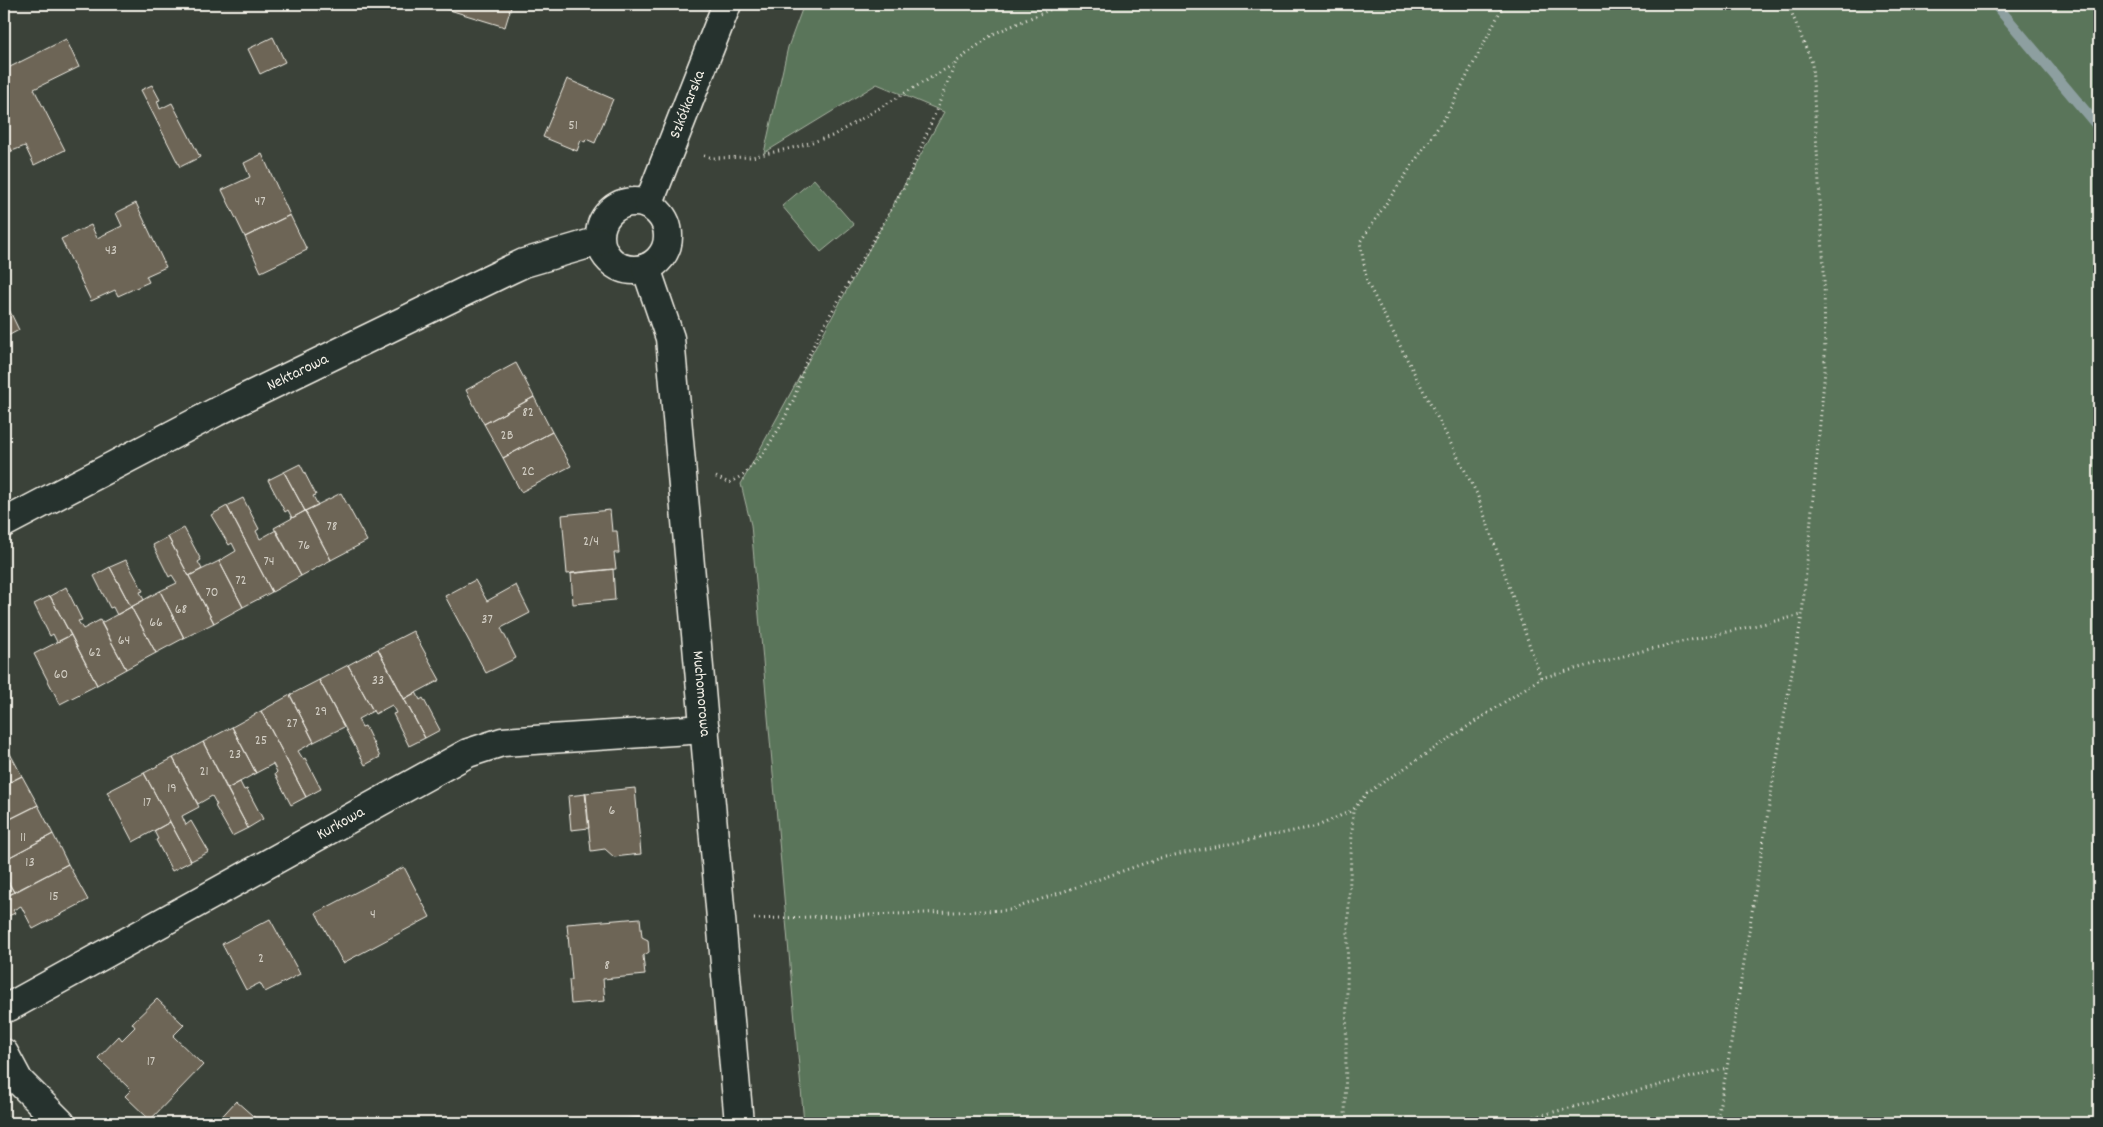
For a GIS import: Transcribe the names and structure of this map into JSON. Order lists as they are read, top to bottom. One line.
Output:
{"streets":{"street":["Szkółkarska","Nektarowa","Muchomorowa","Kurkowa"]},"crossings":[["Szkółkarska","Nektarowa"],["Szkółkarska","Muchomorowa"],["Nektarowa","Muchomorowa"],["Muchomorowa","Kurkowa"]],"house_numbers":["51","47","43","82","2B","2C","78","2/4","76","74","72","70","68","37","66","64","62","60","33","29","27","25","23","21","19","17","6","11","13","15","4","2","8","17"]}
